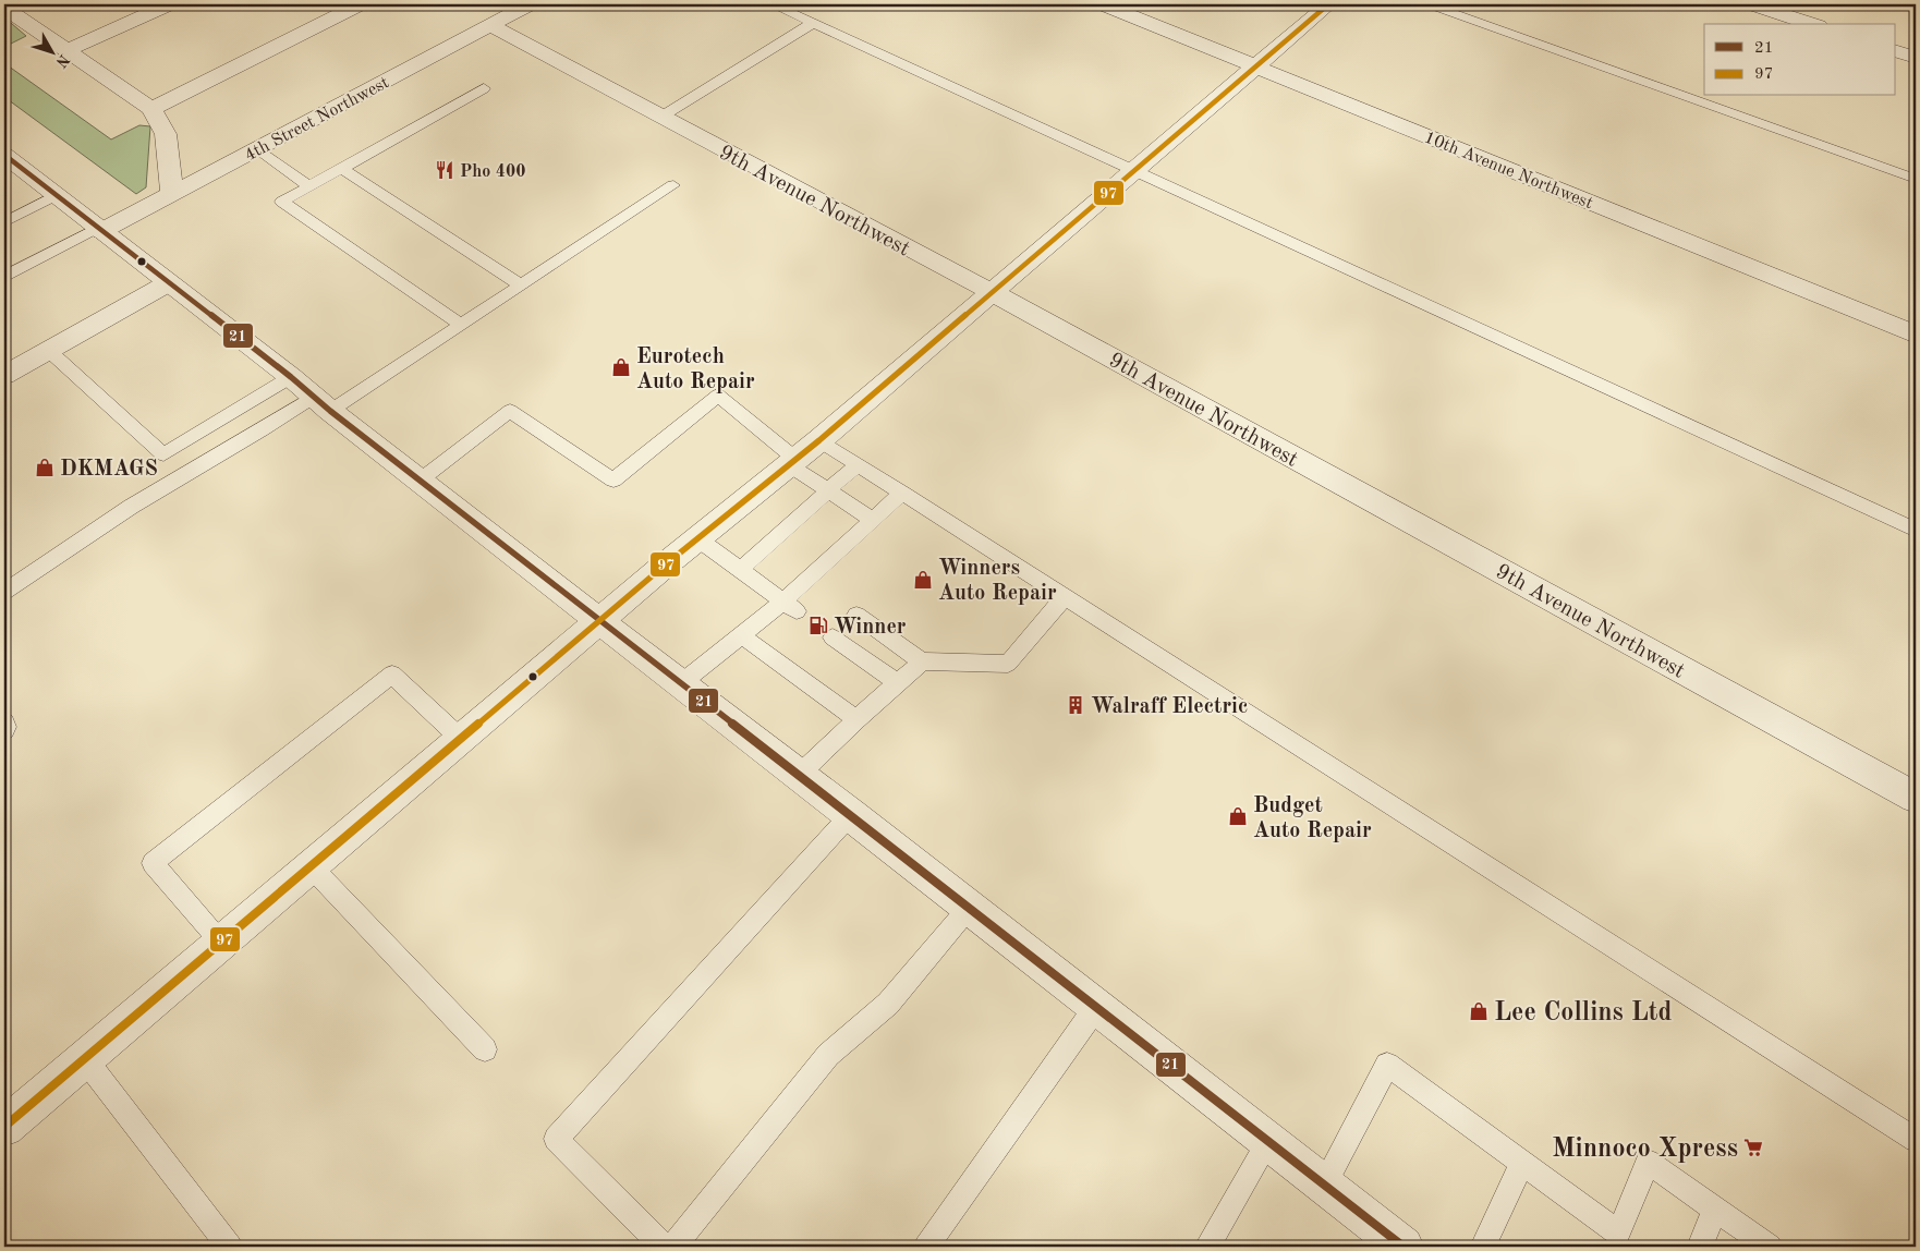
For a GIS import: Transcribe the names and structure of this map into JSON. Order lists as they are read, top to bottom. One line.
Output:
{"streets":{"street":["4th Street Northwest","10th Avenue Northwest","9th Avenue Northwest"]},"crossings":[["4th Street Northwest","9th Avenue Northwest"]],"places":{"restaurant":["Pho 400"],"shop":["Eurotech Auto Repair","DKMAGS","Winners Auto Repair","Budget Auto Repair","Lee Collins Ltd"],"fuel station":["Winner"],"building":["Walraff Electric"],"supermarket":["Minnoco Xpress"]},"lines":["transit line 97","transit line 21"],"legend":["21","97"],"north":"bottom right"}
